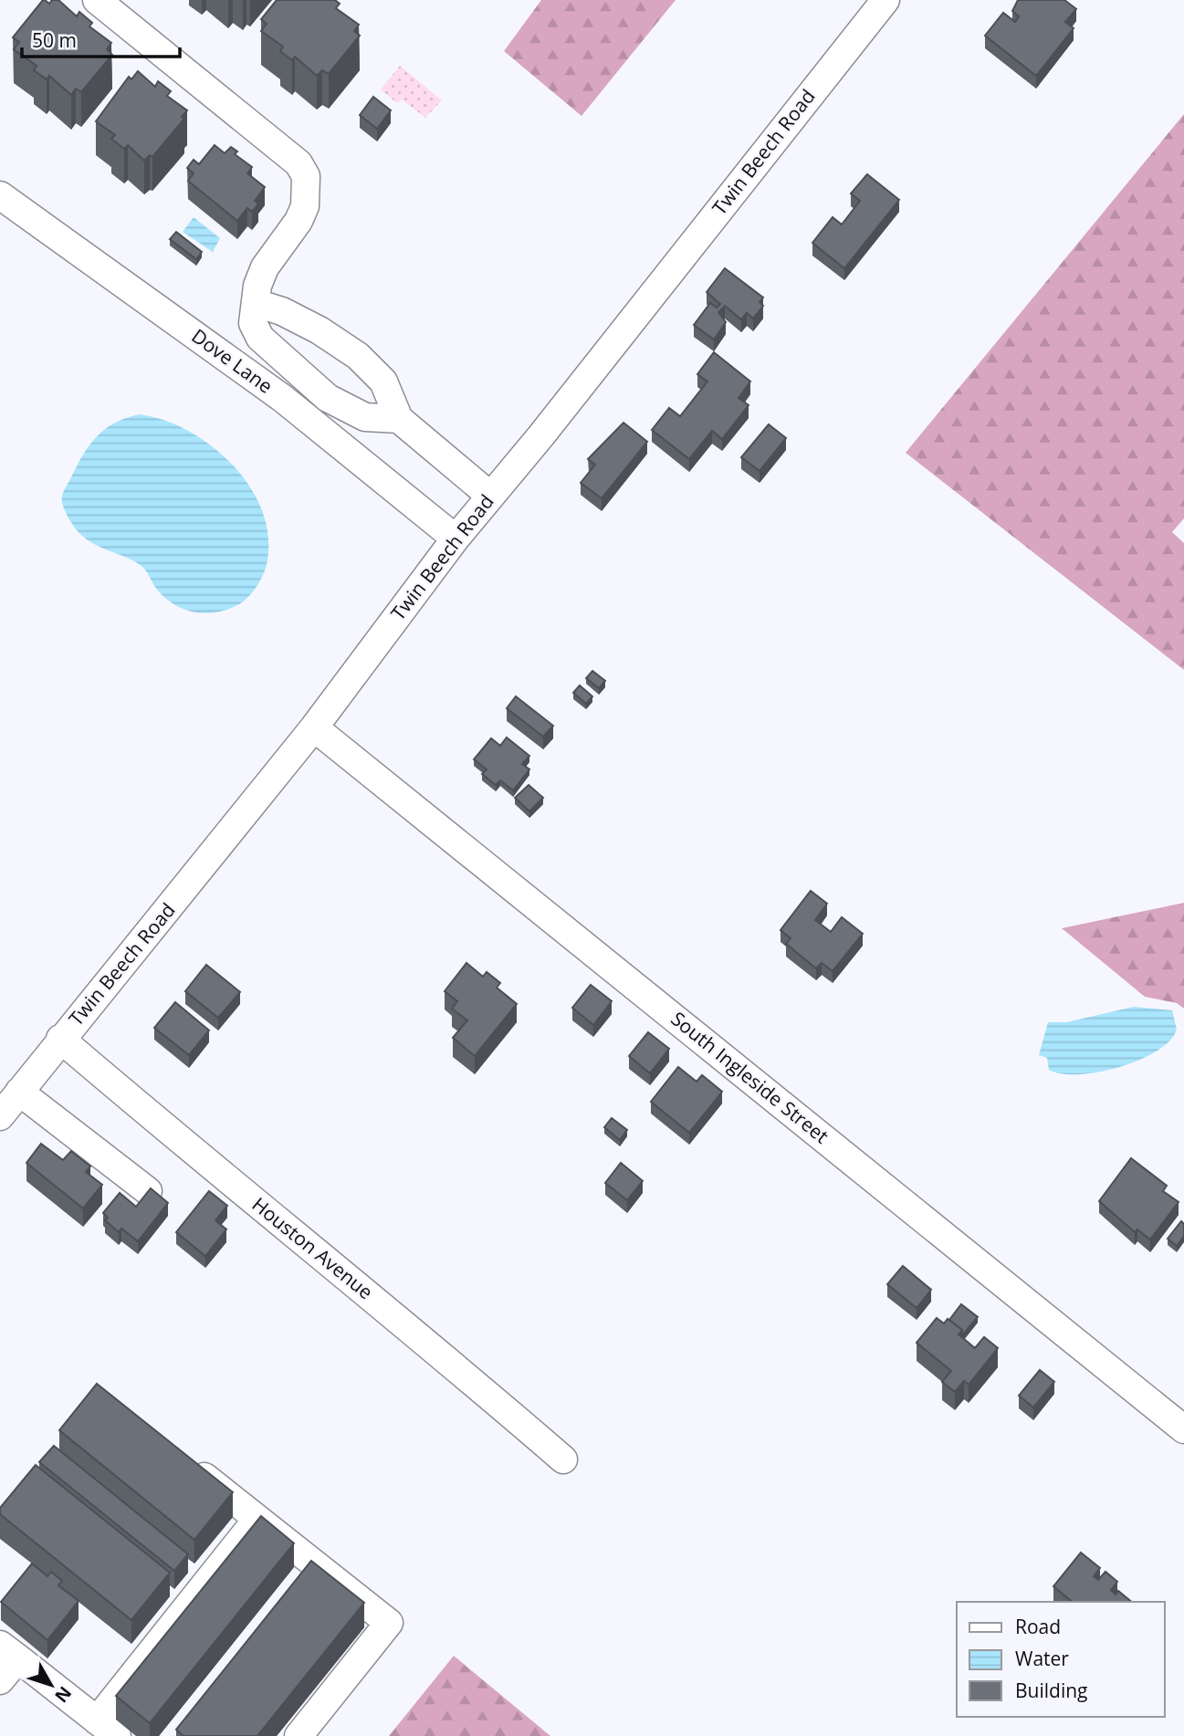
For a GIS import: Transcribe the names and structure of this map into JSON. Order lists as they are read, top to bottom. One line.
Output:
{"streets":{"street":["Twin Beech Road","Dove Lane","South Ingleside Street","Houston Avenue"]},"crossings":[["Twin Beech Road","Dove Lane"],["Twin Beech Road","South Ingleside Street"],["Twin Beech Road","Houston Avenue"]],"legend":["Road","Water","Building"],"scale_bar":"50 m","north":"bottom right"}
